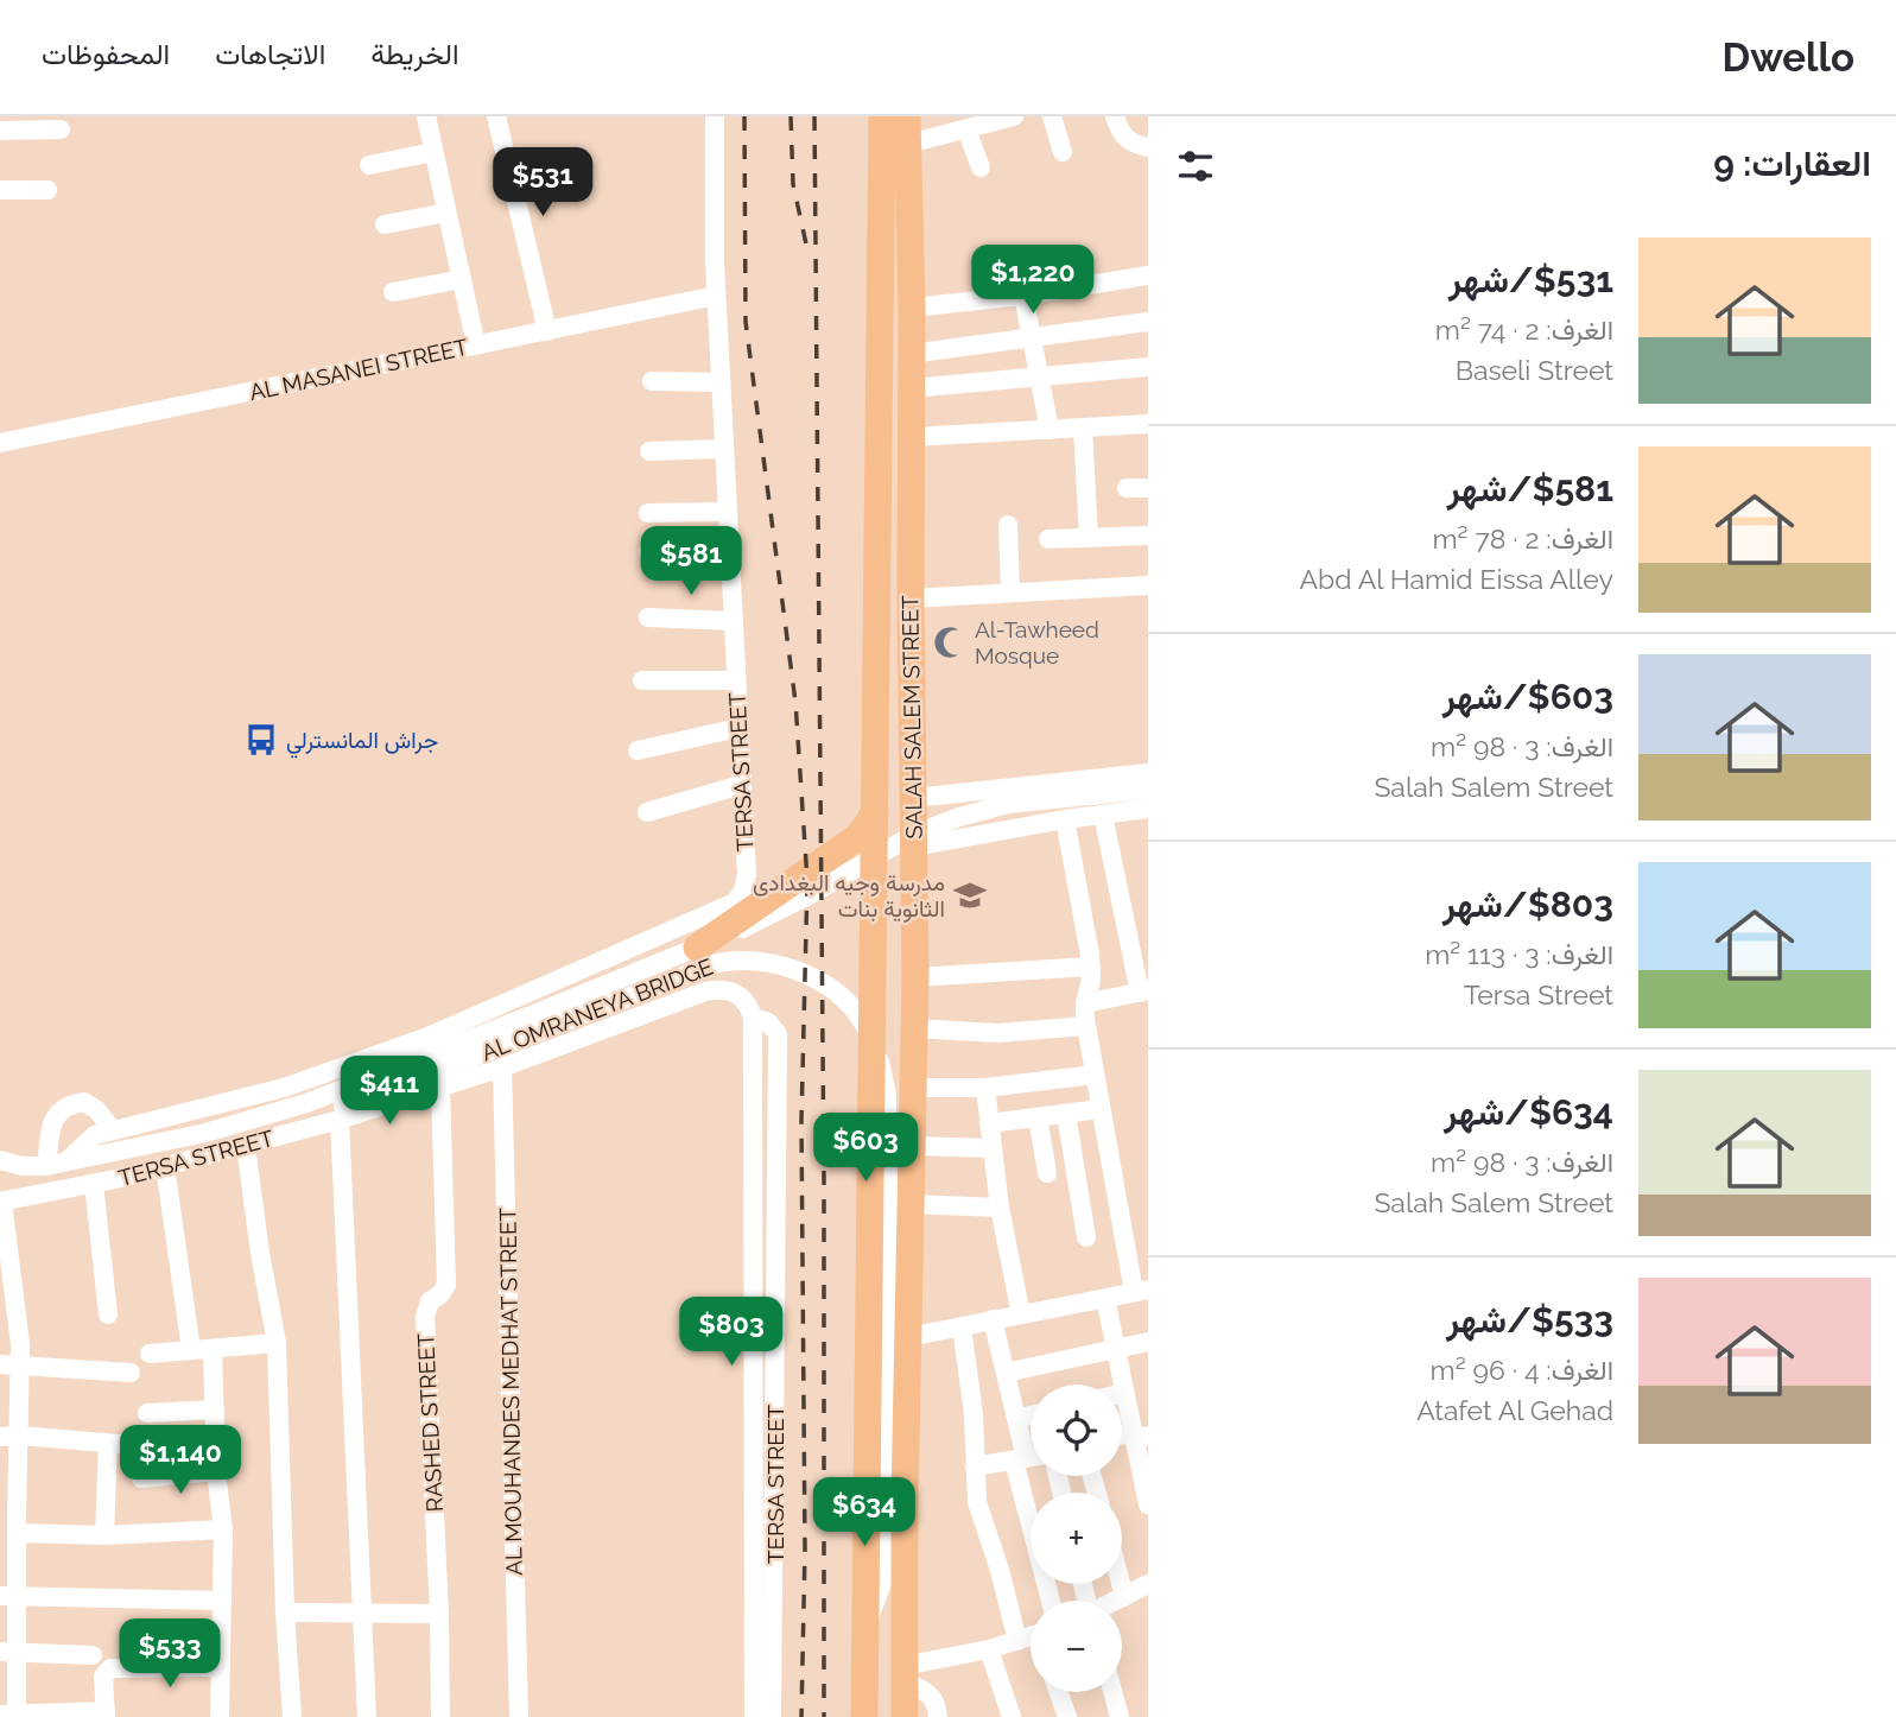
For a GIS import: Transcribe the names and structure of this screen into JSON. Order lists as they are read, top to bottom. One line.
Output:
{"streets":{"highway":["SALAH SALEM STREET"],"street":["AL MASANEI STREET","TERSA STREET","AL OMRANEYA BRIDGE","AL MOUHANDES MEDHAT STREET","RASHED STREET"]},"crossings":[["AL MASANEI STREET","TERSA STREET"],["SALAH SALEM STREET","AL OMRANEYA BRIDGE"],["TERSA STREET","AL OMRANEYA BRIDGE"],["TERSA STREET","AL MOUHANDES MEDHAT STREET"],["TERSA STREET","RASHED STREET"]],"places":{"mosque":["Al-Tawheed Mosque"],"bus stop":["جراش المانسترلي"],"school or university":["مدرسة وجيه البغدادى الثانوية بنات"]},"page":{"header":"Dwello","nav":["الخريطة","الاتجاهات","المحفوظات"],"heading":"العقارات: 9","price":["$531","$1,220","$581","$411","$603","$803","$1,140","$634","$533"],"list":[{"name":"$531/شهر","note":"الغرف: 2 · 74 m² · Baseli Street"},{"name":"$581/شهر","note":"الغرف: 2 · 78 m² · Abd Al Hamid Eissa Alley"},{"name":"$603/شهر","note":"الغرف: 3 · 98 m² · Salah Salem Street"},{"name":"$803/شهر","note":"الغرف: 3 · 113 m² · Tersa Street"},{"name":"$634/شهر","note":"الغرف: 3 · 98 m² · Salah Salem Street"},{"name":"$533/شهر","note":"الغرف: 4 · 96 m² · Atafet Al Gehad"}],"map_buttons":["+","−"]}}
